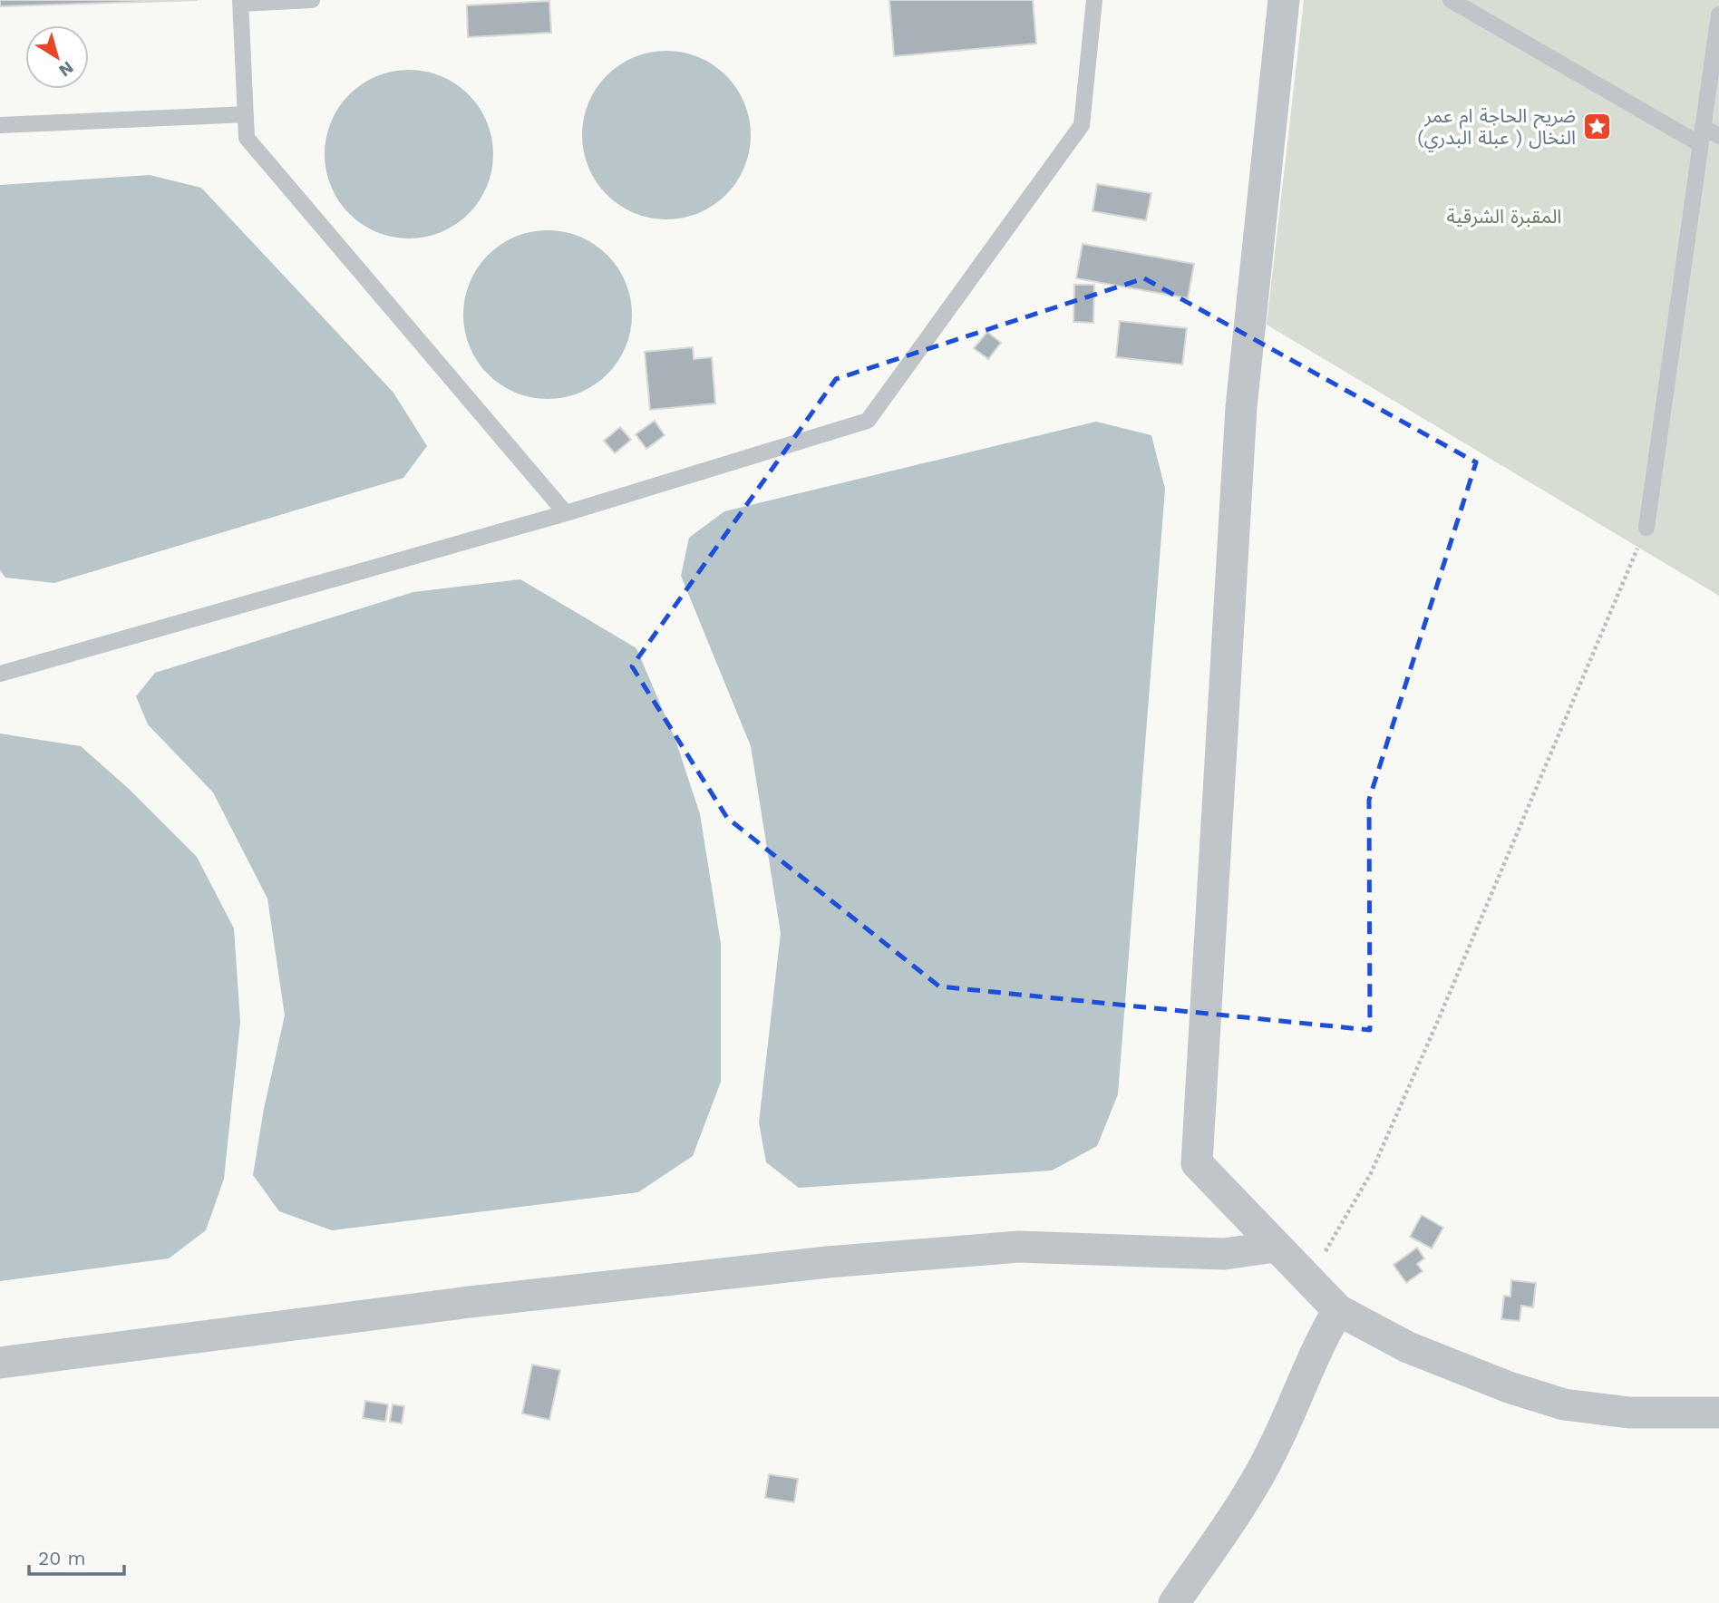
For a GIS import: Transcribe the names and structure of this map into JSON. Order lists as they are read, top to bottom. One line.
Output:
{"parks":["المقبرة الشرقية"],"places":{"place":["ضريح الحاجة ام عمر النخال ( عبلة البدري)"]},"scale_bar":"20 m","north":"bottom right"}
